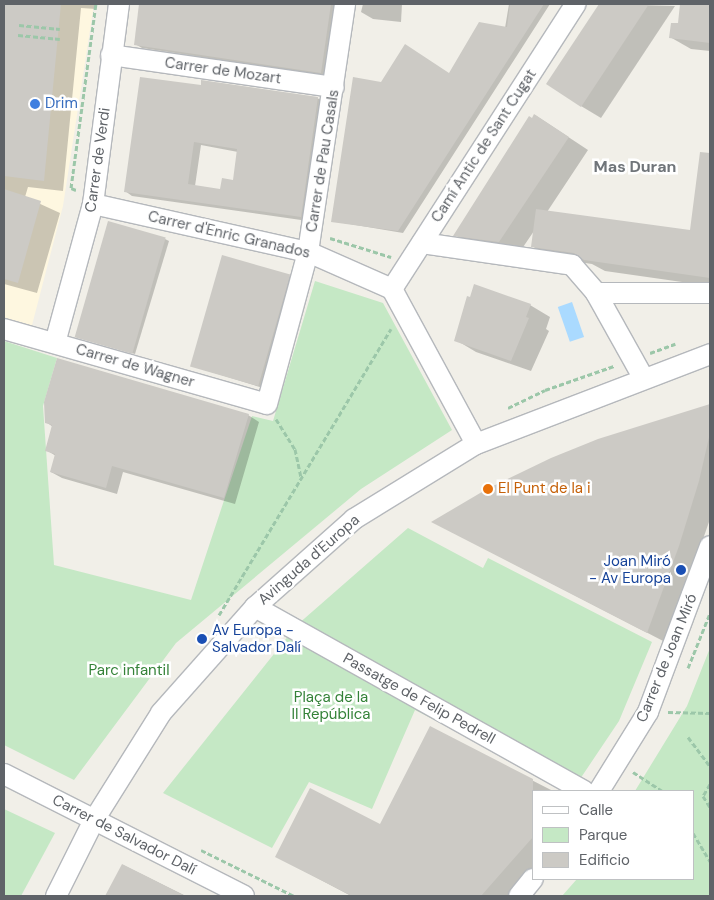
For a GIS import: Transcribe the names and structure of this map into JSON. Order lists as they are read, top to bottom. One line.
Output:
{"streets":{"street":["Carrer de Mozart","Camí Antic de Sant Cugat","Carrer de Verdi","Carrer de Pau Casals","Carrer d'Enric Granados","Carrer de Wagner","Avinguda d'Europa","Carrer de Joan Miró","Passatge de Felip Pedrell","Carrer de Salvador Dalí"]},"crossings":[["Carrer de Mozart","Carrer de Verdi"],["Carrer de Mozart","Carrer de Pau Casals"],["Camí Antic de Sant Cugat","Carrer d'Enric Granados"],["Carrer de Verdi","Carrer d'Enric Granados"],["Carrer de Verdi","Carrer de Wagner"],["Carrer de Pau Casals","Carrer d'Enric Granados"],["Carrer de Pau Casals","Carrer de Wagner"],["Avinguda d'Europa","Passatge de Felip Pedrell"],["Avinguda d'Europa","Carrer de Salvador Dalí"]],"districts":["Mas Duran"],"parks":["Parc infantil","Plaça de la II República"],"places":["Drim","El Punt de la i","Joan Miró - Av Europa","Av Europa - Salvador Dalí"],"legend":["Calle","Parque","Edificio"]}
